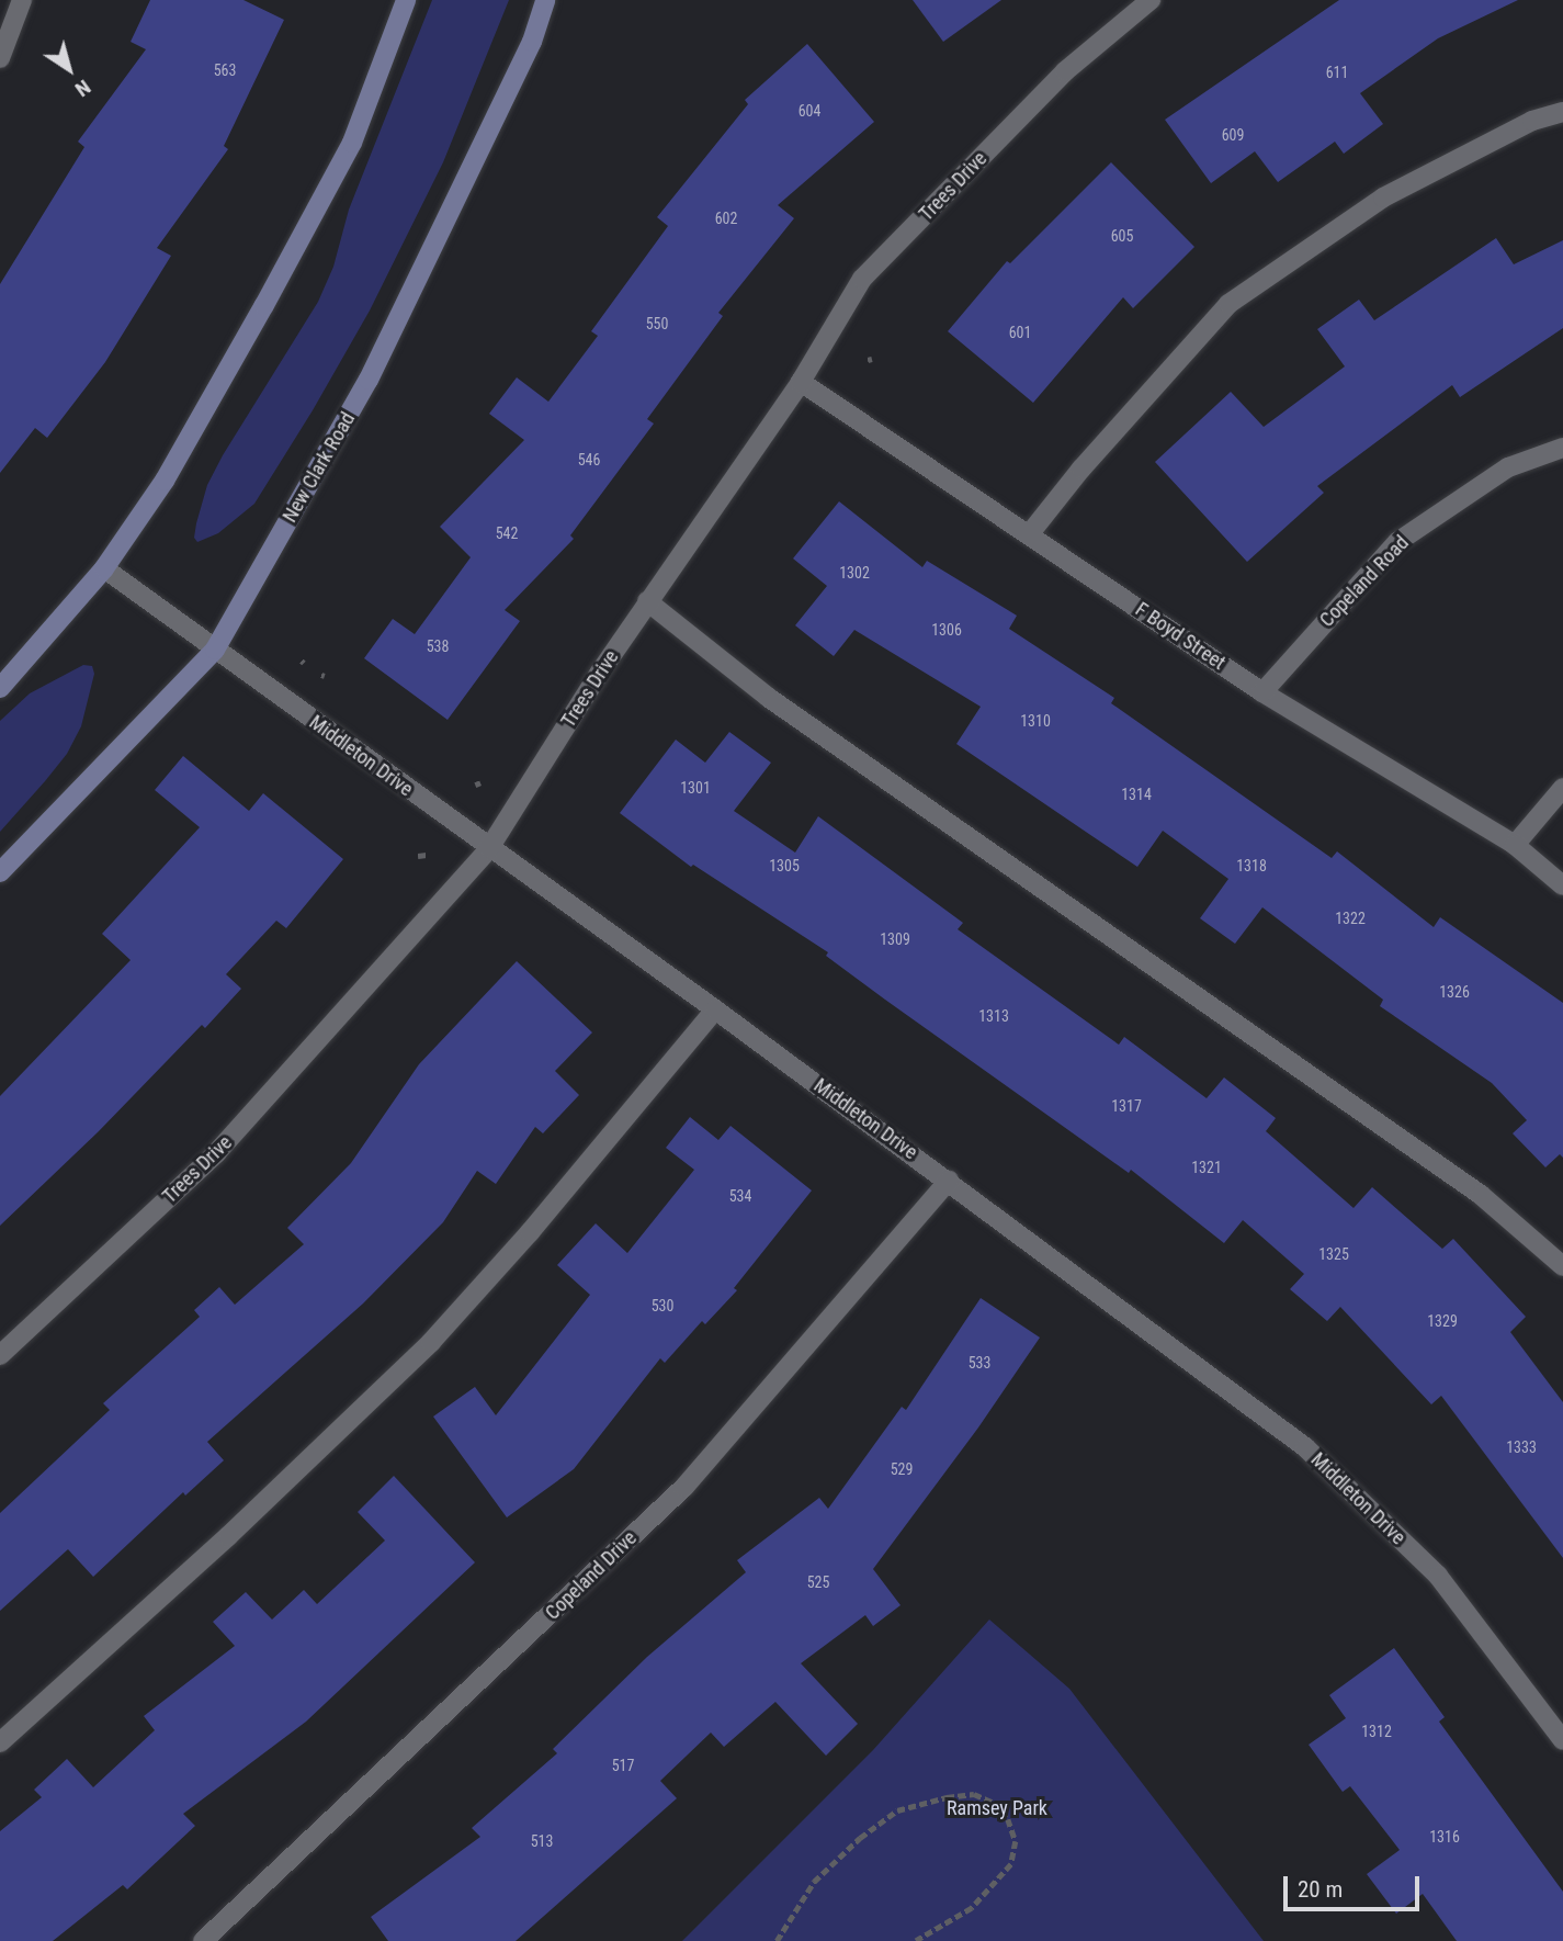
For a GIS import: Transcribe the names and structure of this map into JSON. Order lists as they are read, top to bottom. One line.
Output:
{"streets":{"main road":["New Clark Road"],"street":["Trees Drive","Copeland Road","F Boyd Street","Middleton Drive","Copeland Drive"]},"crossings":[["Trees Drive","F Boyd Street"],["Trees Drive","Middleton Drive"],["New Clark Road","Middleton Drive"],["Copeland Road","F Boyd Street"],["Middleton Drive","Copeland Drive"]],"parks":["Ramsey Park"],"house_numbers":["563","611","604","609","602","605","550","601","546","542","1302","1306","538","1310","1301","1314","1305","1318","1322","1309","1326","1313","1317","1321","534","1325","530","1329","533","1333","529","525","1312","517","1316","513"],"scale_bar":"20 m","north":"bottom right"}
